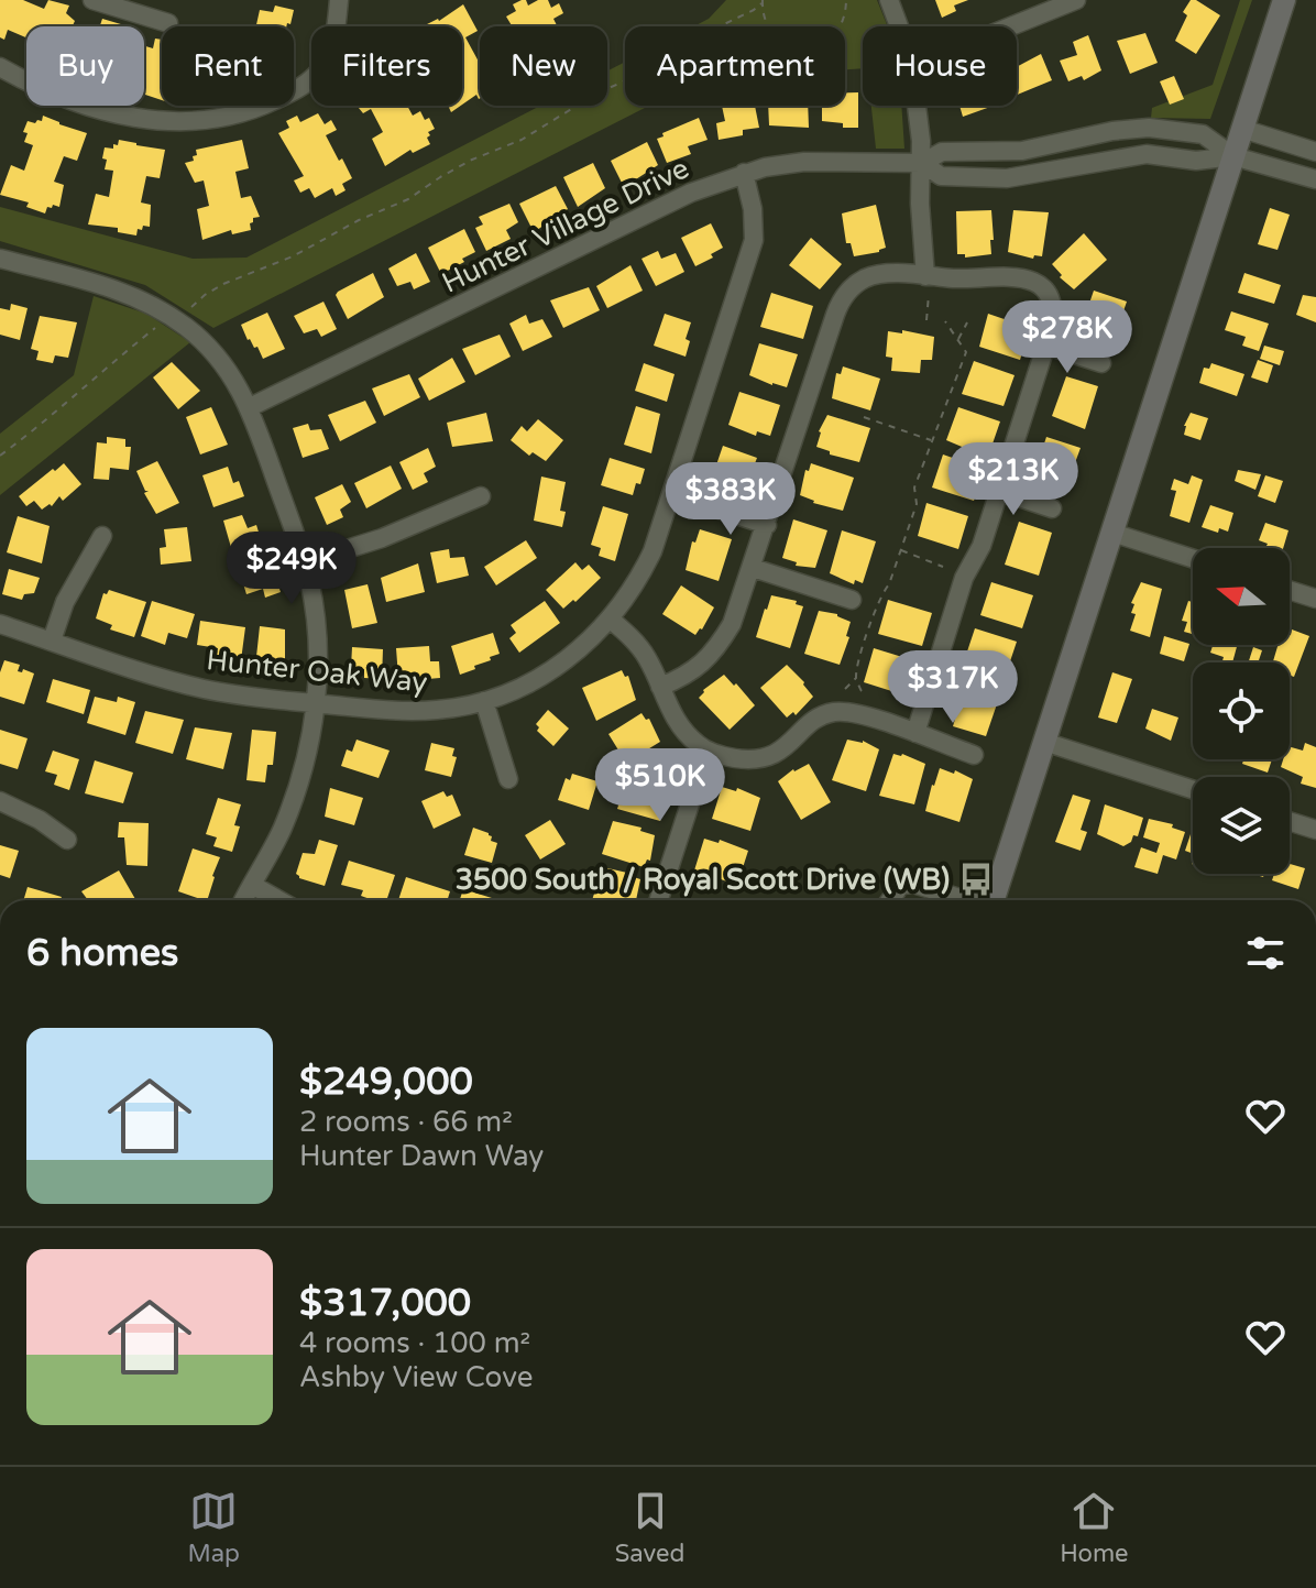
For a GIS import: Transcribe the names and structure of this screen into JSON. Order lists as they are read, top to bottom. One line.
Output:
{"streets":{"street":["Hunter Village Drive","Hunter Oak Way"]},"crossings":[["Hunter Village Drive","Hunter Oak Way"]],"places":{"bus stop":["3500 South / Royal Scott Drive (WB)"]},"north":"left","page":{"chip":["Buy","Rent","Filters","New","Apartment","House"],"price":["$278K","$213K","$383K","$249K","$317K","$510K"],"heading":"6 homes","list":[{"name":"$249,000","note":"2 rooms · 66 m² · Hunter Dawn Way"},{"name":"$317,000","note":"4 rooms · 100 m² · Ashby View Cove"}],"tabs":["Map","Saved","Home"]}}
